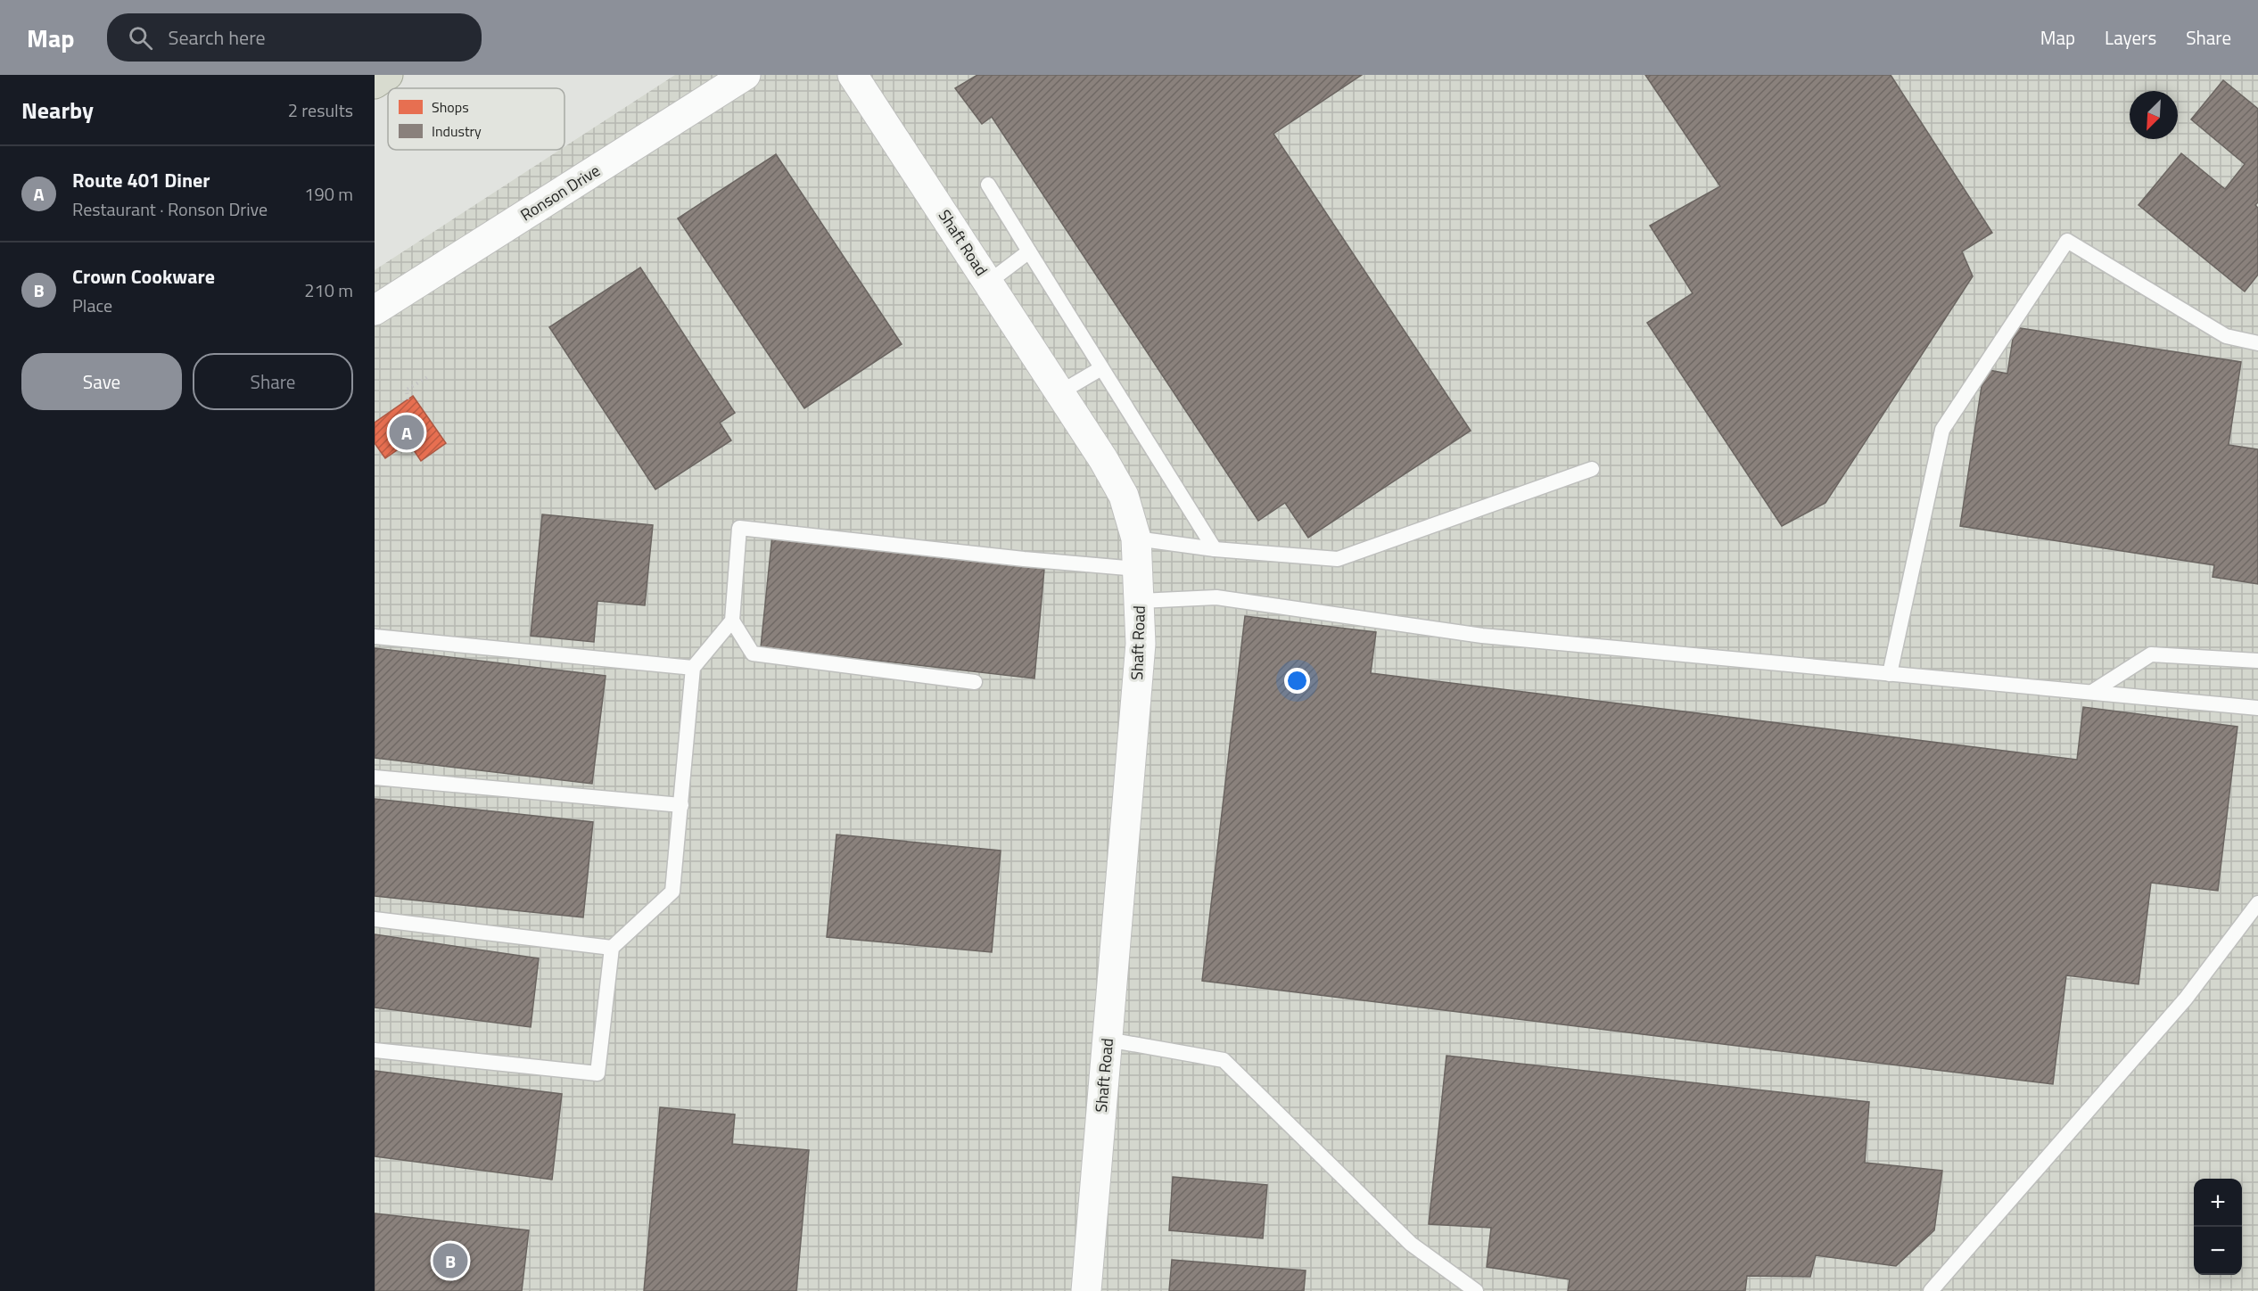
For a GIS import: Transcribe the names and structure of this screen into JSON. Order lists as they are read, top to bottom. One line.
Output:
{"streets":{"street":["Ronson Drive","Shaft Road"]},"legend":["Shops","Industry"],"north":"bottom left","page":{"header":"Map","search":"Search here","nav":["Map","Layers","Share"],"heading":["Nearby","2 results"],"list":[{"mark":"A","name":"Route 401 Diner","note":"Restaurant · Ronson Drive","value":"190 m"},{"mark":"B","name":"Crown Cookware","note":"Place","value":"210 m"}],"buttons":["Save","Share"],"pins":["A","B"],"map_buttons":["+","−"]}}
